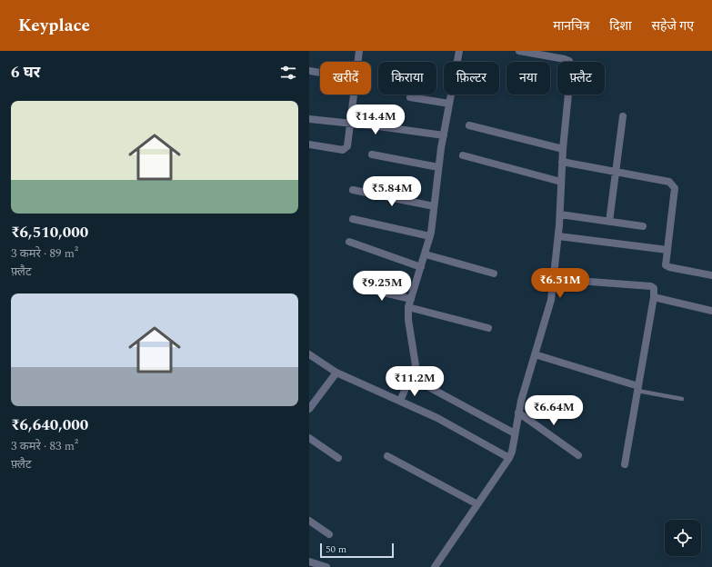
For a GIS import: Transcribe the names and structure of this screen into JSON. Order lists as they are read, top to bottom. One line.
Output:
{"scale_bar":"50 m","page":{"header":"Keyplace","nav":["मानचित्र","दिशा","सहेजे गए"],"heading":"6 घर","chip":["खरीदें","किराया","फ़िल्टर","नया","फ़्लैट"],"list":[{"name":"₹6,510,000","note":"3 कमरे · 89 m² · फ़्लैट"},{"name":"₹6,640,000","note":"3 कमरे · 83 m² · फ़्लैट"}],"price":["₹14.4M","₹5.84M","₹6.51M","₹9.25M","₹11.2M","₹6.64M"],"scale":"50 m"}}
